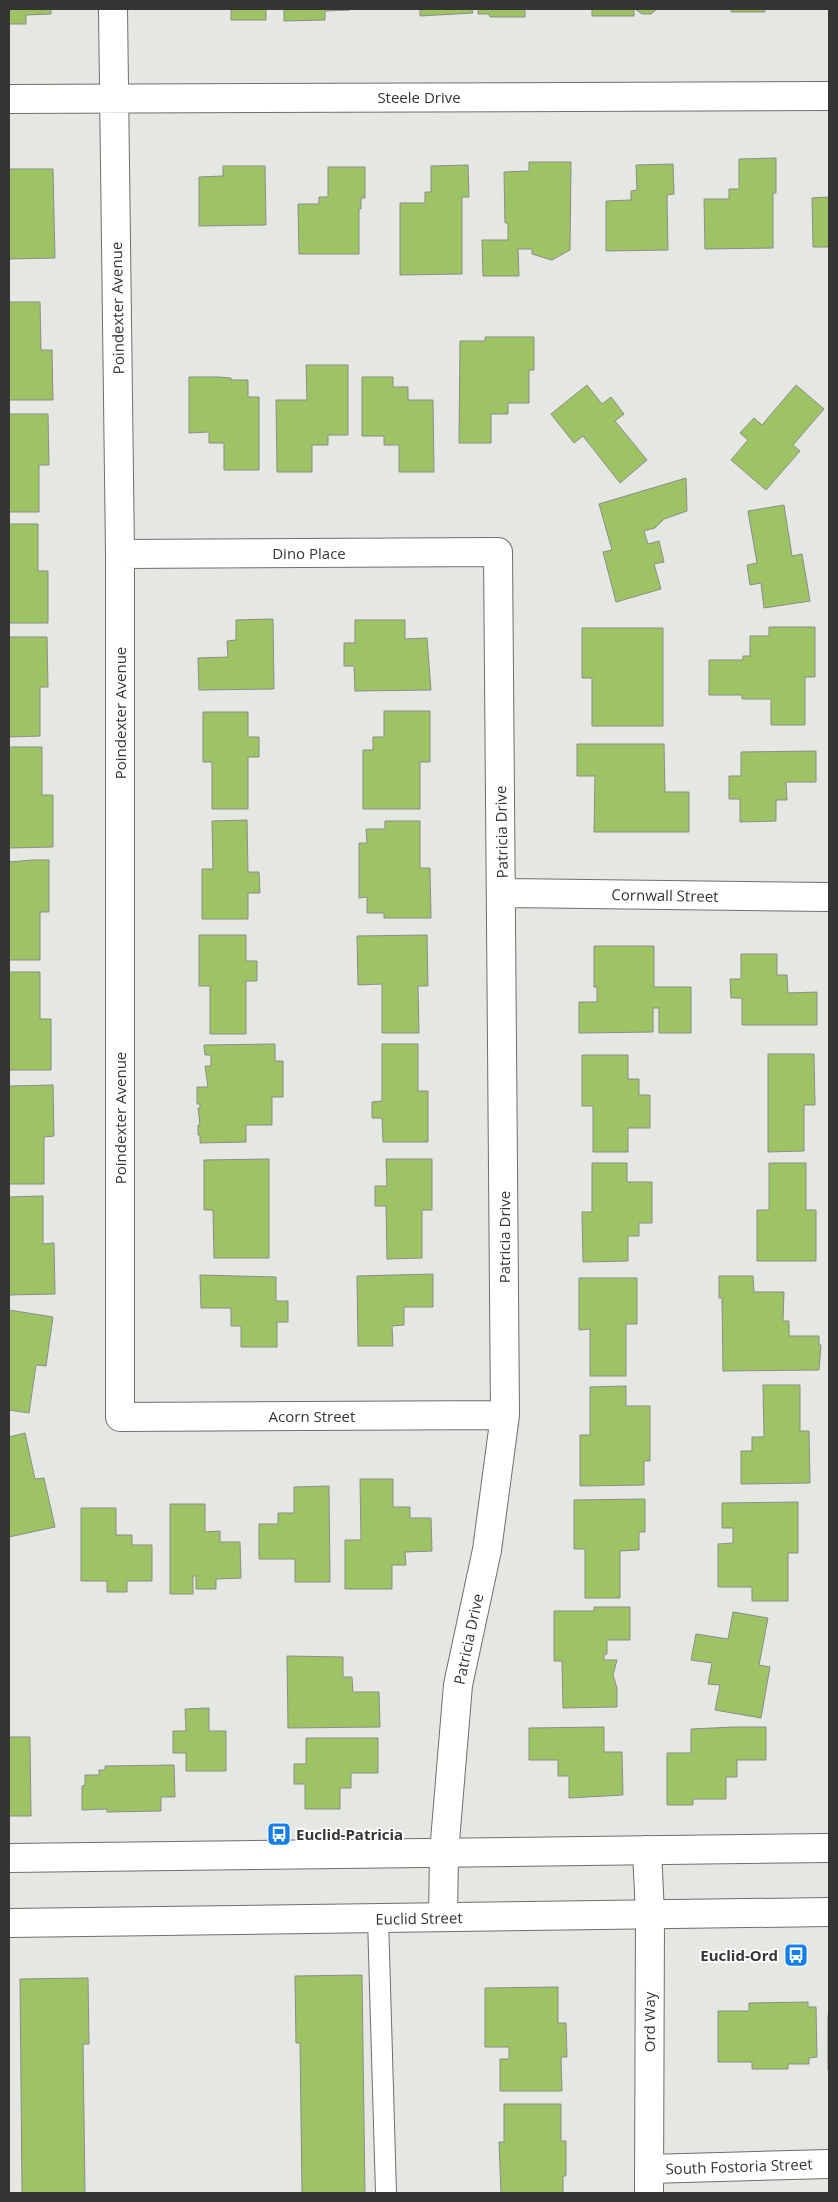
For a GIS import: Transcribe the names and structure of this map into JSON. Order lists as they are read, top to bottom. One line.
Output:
{"streets":{"street":["Steele Drive","Poindexter Avenue","Dino Place","Patricia Drive","Cornwall Street","Acorn Street","Euclid Street","Ord Way","South Fostoria Street"]},"crossings":[["Steele Drive","Poindexter Avenue"],["Poindexter Avenue","Dino Place"],["Poindexter Avenue","Acorn Street"],["Dino Place","Patricia Drive"],["Patricia Drive","Cornwall Street"],["Patricia Drive","Acorn Street"],["Patricia Drive","Euclid Street"],["Euclid Street","Ord Way"],["Ord Way","South Fostoria Street"]],"places":{"bus stop":["Euclid-Patricia","Euclid-Ord"]}}
